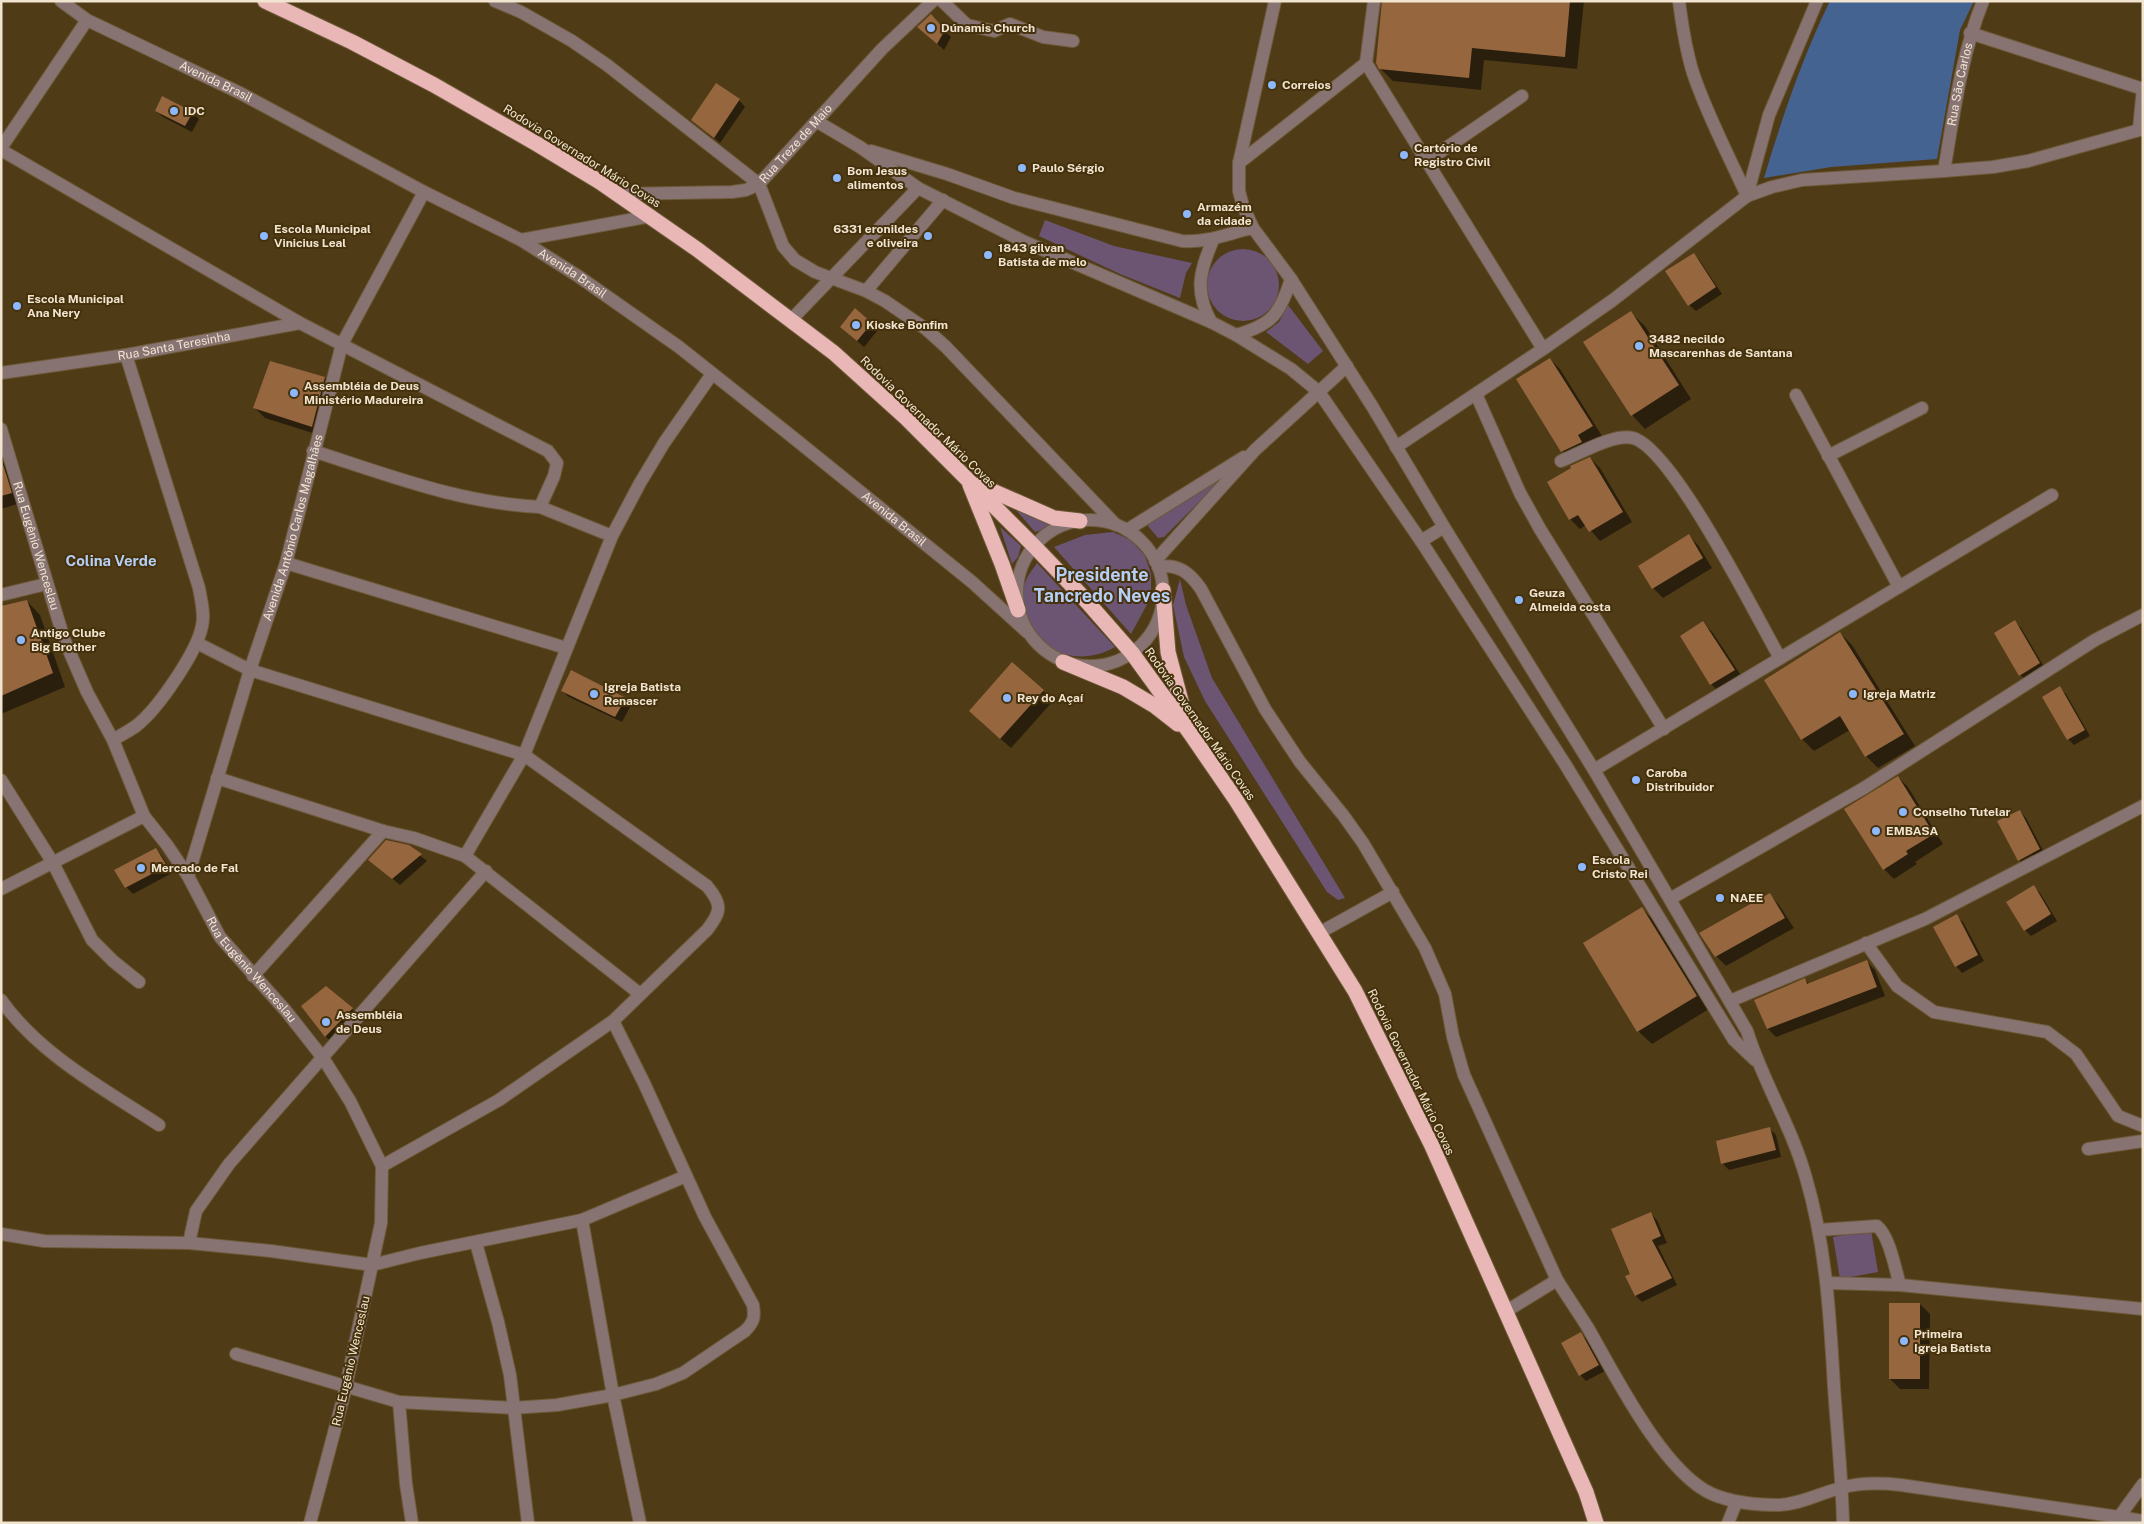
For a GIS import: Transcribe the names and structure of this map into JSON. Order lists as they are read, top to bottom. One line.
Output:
{"streets":{"highway":["Rodovia Governador Mário Covas"],"street":["Avenida Brasil","Rua São Carlos","Rua Treze de Maio","Rua Santa Teresinha","Avenida Antônio Carlos Magalhães","Rua Eugênio Wenceslau"]},"crossings":[["Avenida Brasil","Avenida Antônio Carlos Magalhães"],["Rua Treze de Maio","Rodovia Governador Mário Covas"],["Avenida Antônio Carlos Magalhães","Rua Eugênio Wenceslau"]],"districts":["Colina Verde","Presidente Tancredo Neves"],"places":["Dúnamis Church","Correios","IDC","Cartório de Registro Civil","Paulo Sérgio","Bom Jesus alimentos","Armazém da cidade","Escola Municipal Vinicius Leal","6331 eronildes e oliveira","1843 gilvan Batista de melo","Escola Municipal Ana Nery","Kioske Bonfim","3482 necildo Mascarenhas de Santana","Assembléia de Deus Ministério Madureira","Geuza Almeida costa","Antigo Clube Big Brother","Igreja Batista Renascer","Igreja Matriz","Rey do Açaí","Caroba Distribuidor","Conselho Tutelar","EMBASA","Escola Cristo Rei","Mercado de Fal","NAEE","Assembléia de Deus","Primeira Igreja Batista"]}
